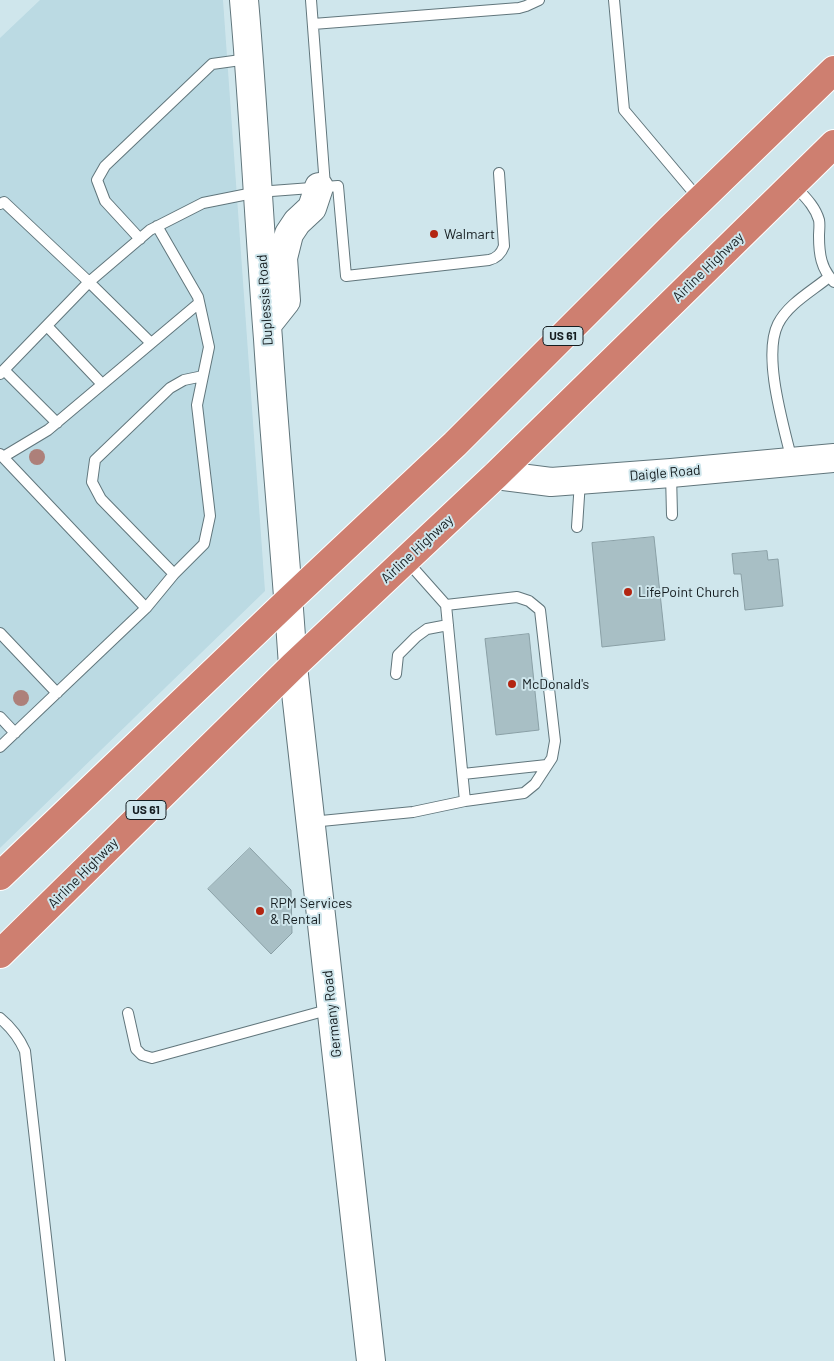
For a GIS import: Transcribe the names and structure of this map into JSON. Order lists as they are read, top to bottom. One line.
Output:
{"streets":{"highway":["Airline Highway","US 61"],"street":["Duplessis Road","Daigle Road","Germany Road"]},"crossings":[["Airline Highway","Duplessis Road"],["Airline Highway","Daigle Road"],["Airline Highway","Germany Road"],["Duplessis Road","US 61"],["Duplessis Road","Germany Road"]],"places":["Walmart","LifePoint Church","McDonald's","RPM Services & Rental"]}
